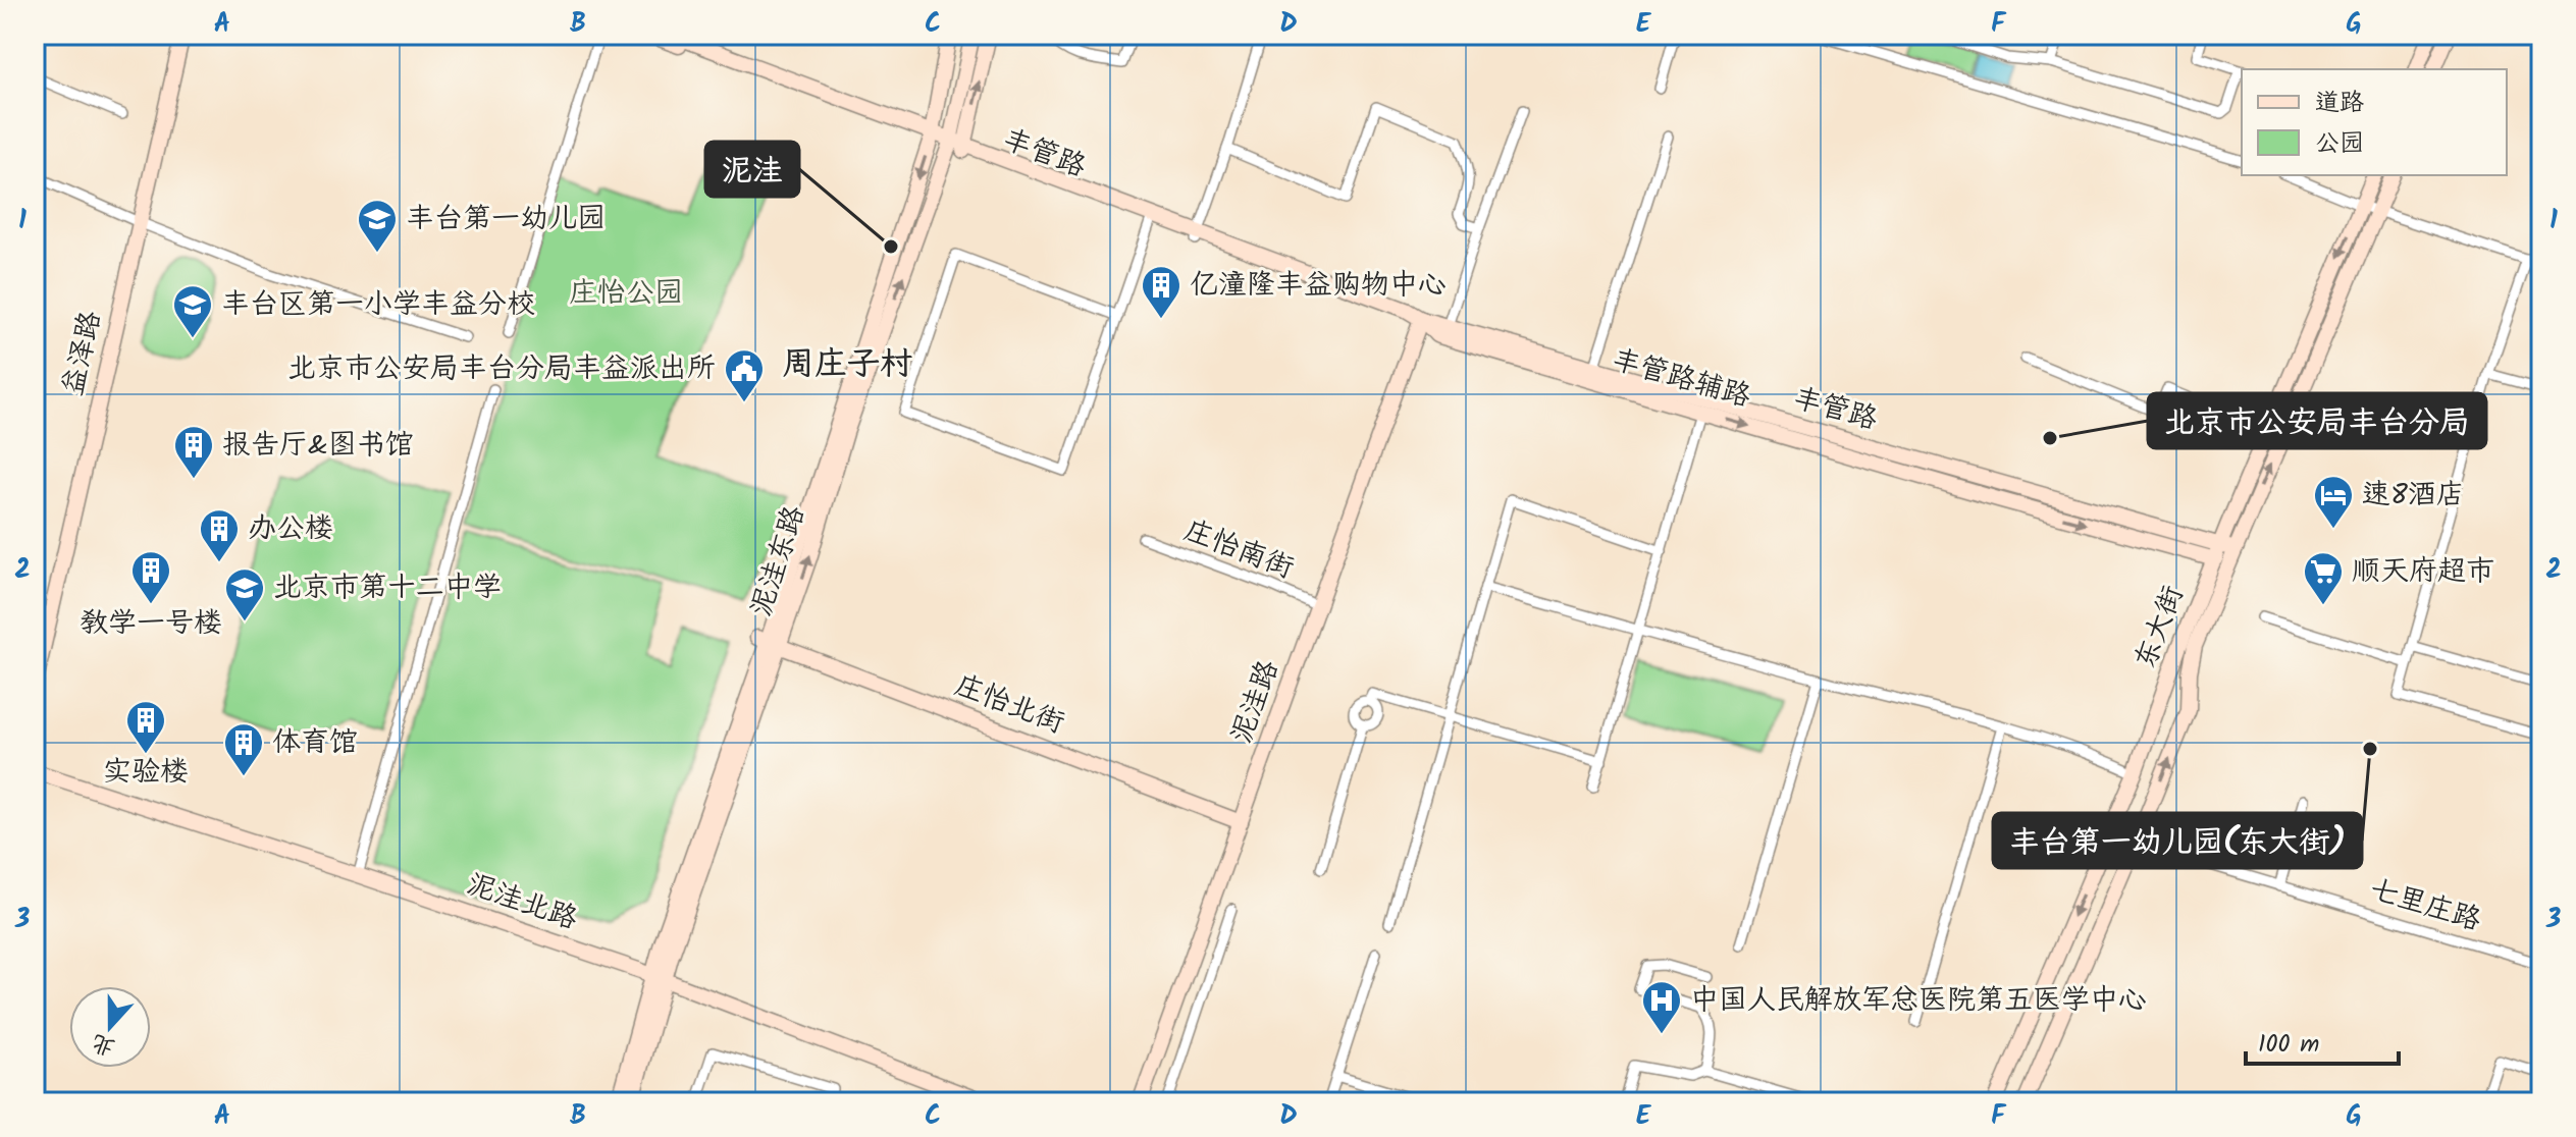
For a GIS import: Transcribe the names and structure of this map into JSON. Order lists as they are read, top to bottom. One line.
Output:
{"streets":{"main road":["丰管路","益泽路","丰管路辅路","泥洼东路","东大街","泥洼路","庄怡北街","泥洼北路"],"street":["庄怡南街","七里庄路"]},"crossings":[["丰管路","丰管路辅路"],["丰管路","泥洼东路"],["丰管路","东大街"],["丰管路","泥洼路"],["丰管路辅路","东大街"],["丰管路辅路","泥洼路"],["庄怡南街","泥洼路"],["泥洼东路","庄怡北街"],["泥洼东路","泥洼北路"],["东大街","七里庄路"],["泥洼路","庄怡北街"]],"one_way":["丰管路辅路"],"districts":["周庄子村"],"parks":["庄怡公园"],"places":{"other":["泥洼","北京市公安局丰台分局","丰台第一幼儿园(东大街)"],"school or university":["丰台第一幼儿园","丰台区第一小学丰益分校","北京市第十二中学"],"building":["亿潼隆丰益购物中心","报告厅&图书馆","办公楼","教学一号楼","实验楼","体育馆"],"public building":["北京市公安局丰台分局丰益派出所"],"hotel":["速8酒店"],"supermarket":["顺天府超市"],"hospital":["中国人民解放军总医院第五医学中心"]},"legend":["道路","公园"],"scale_bar":"100 m","north":"bottom","grid":{"columns":["A","B","C","D","E","F","G"],"rows":["1","2","3"]}}
